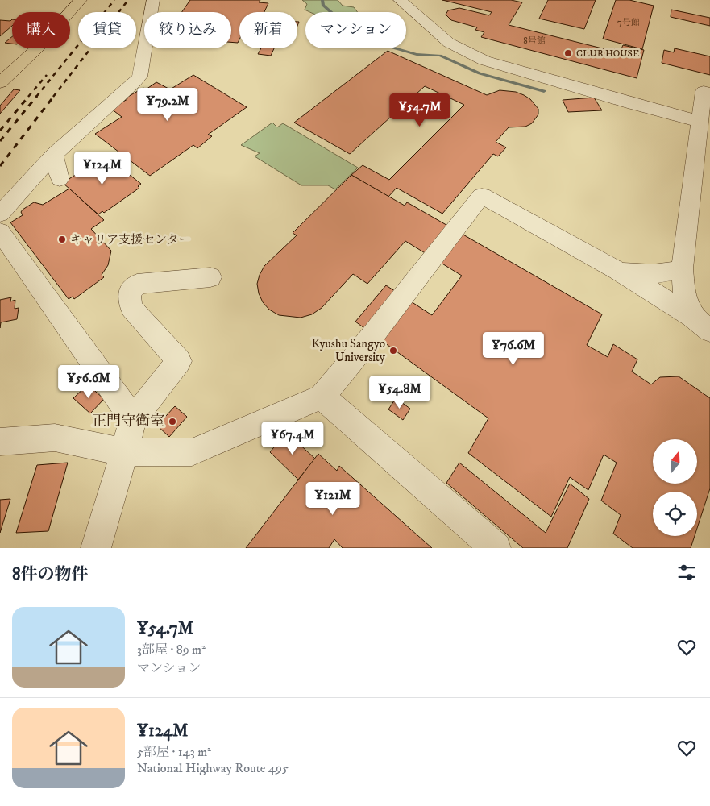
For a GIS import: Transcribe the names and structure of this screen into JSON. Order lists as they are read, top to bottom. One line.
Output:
{"places":["CLUB HOUSE","キャリア支援センター","Kyushu Sangyo University","正門守衛室"],"house_numbers":["7号館","8号館"],"north":"top","page":{"chip":["購入","賃貸","絞り込み","新着","マンション"],"price":["¥79.2M","¥54.7M","¥124M","¥76.6M","¥56.6M","¥54.8M","¥67.4M","¥121M"],"heading":"8件の物件","list":[{"name":"¥54.7M","note":"3部屋 · 89 m² · マンション"},{"name":"¥124M","note":"5部屋 · 143 m² · National Highway Route 495"}]}}
